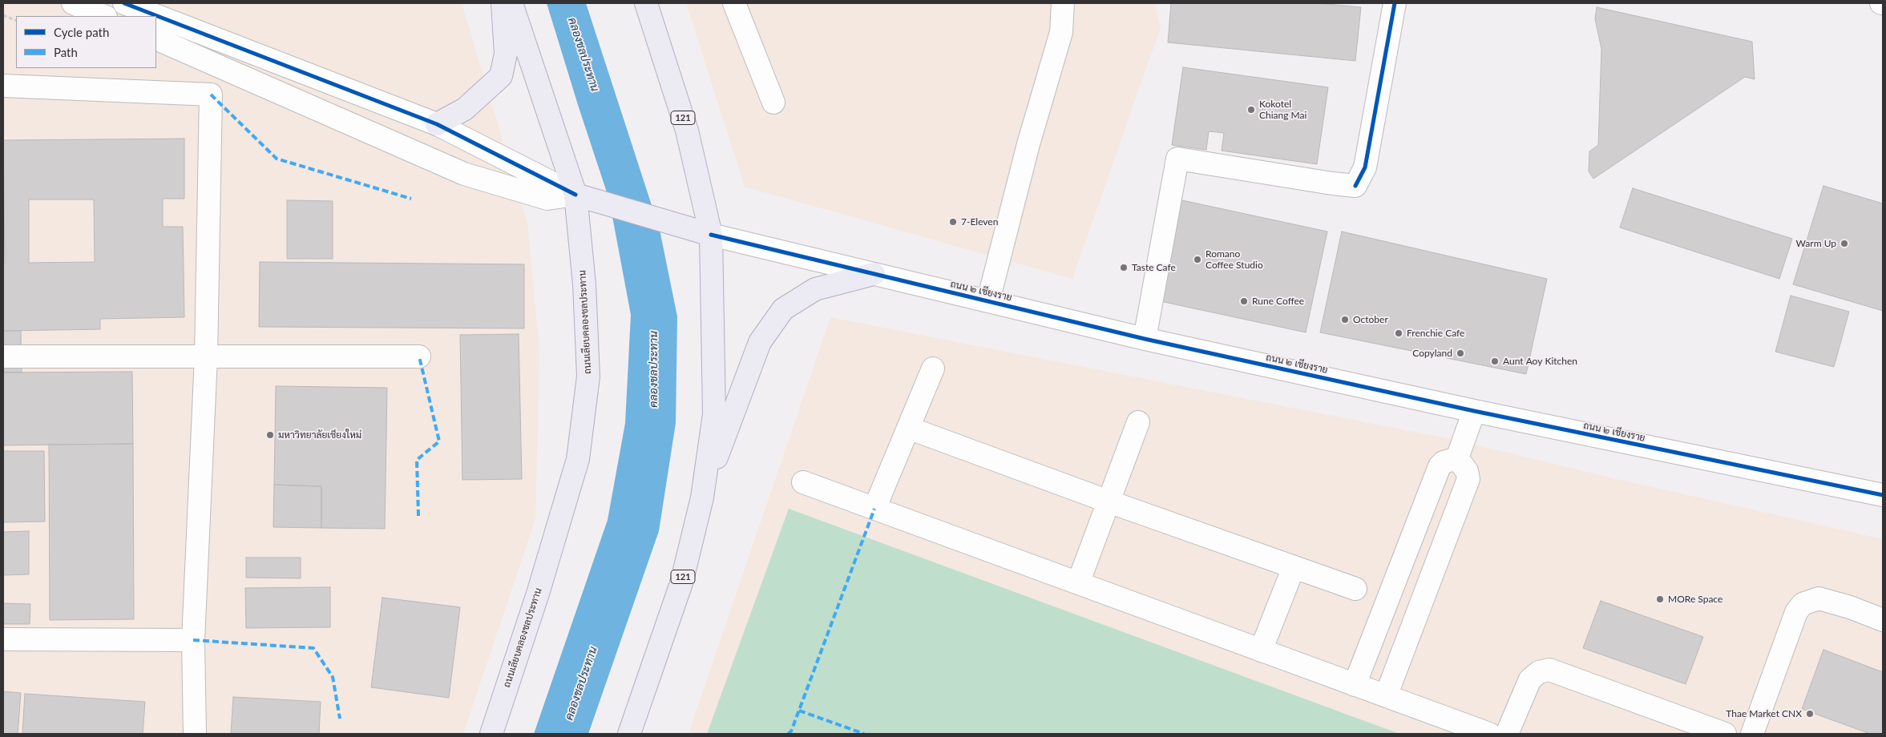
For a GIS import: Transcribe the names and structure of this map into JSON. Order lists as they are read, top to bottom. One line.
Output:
{"streets":{"main road":["121","ถนนเลียบคลองชลประทาน"],"street":["ถนน ๒ เชียงราย"]},"crossings":[["121","ถนน ๒ เชียงราย"]],"water":["คลองชลประทาน"],"places":["Kokotel Chiang Mai","7-Eleven","Warm Up","Romano Coffee Studio","Taste Cafe","Rune Coffee","October","Frenchie Cafe","Copyland","Aunt Aoy Kitchen","มหาวิทยาลัยเชียงใหม่","MORe Space","Thae Market CNX"],"legend":["Cycle path","Path"]}
